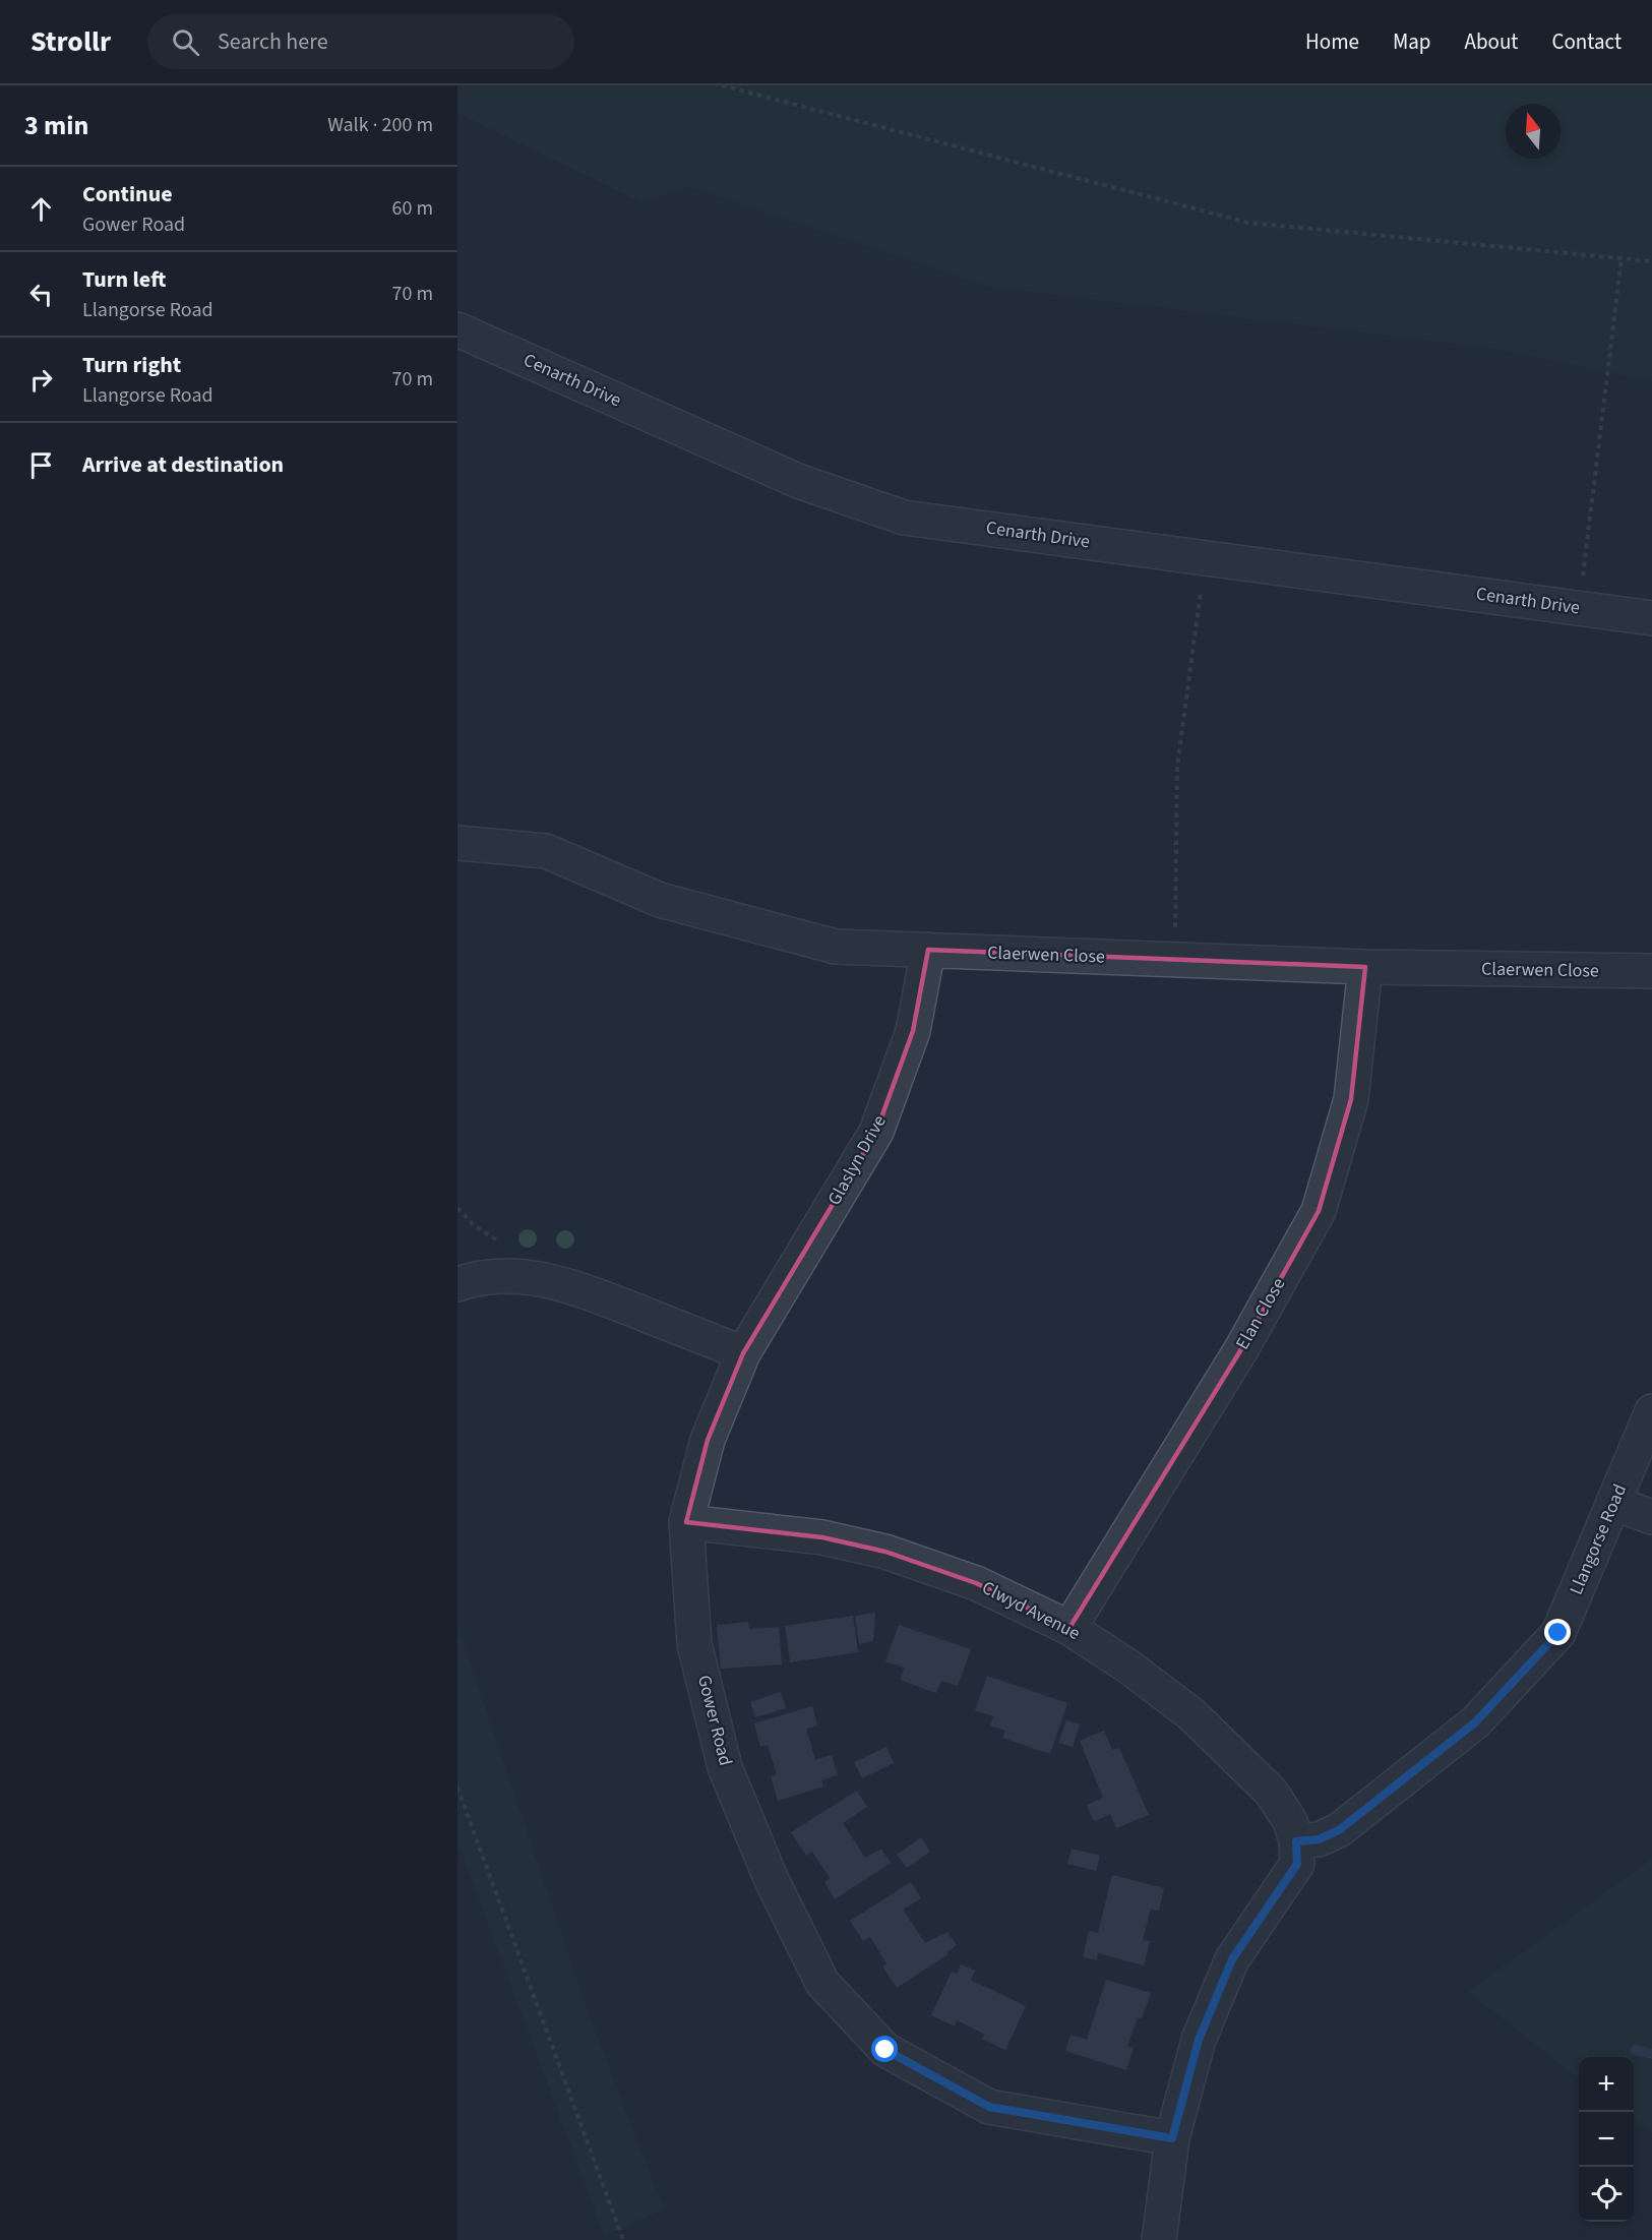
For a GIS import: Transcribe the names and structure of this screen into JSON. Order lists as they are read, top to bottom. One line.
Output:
{"streets":{"street":["Cenarth Drive","Claerwen Close","Glaslyn Drive","Elan Close","Llangorse Road","Clwyd Avenue","Gower Road"]},"crossings":[["Claerwen Close","Glaslyn Drive"],["Claerwen Close","Elan Close"],["Glaslyn Drive","Gower Road"],["Elan Close","Clwyd Avenue"],["Llangorse Road","Clwyd Avenue"],["Clwyd Avenue","Gower Road"]],"north":"top","page":{"header":"Strollr","search":"Search here","nav":["Home","Map","About","Contact"],"heading":["3 min","Walk · 200 m"],"list":[["Continue","Gower Road","60 m"],["Turn left","Llangorse Road","70 m"],["Turn right","Llangorse Road","70 m"],"Arrive at destination"],"map_buttons":["+","−"]}}
